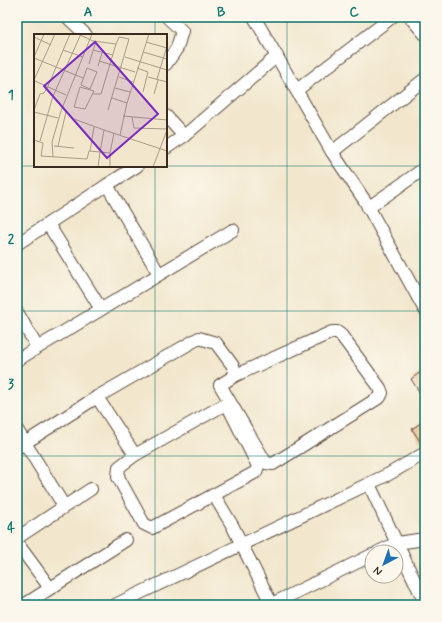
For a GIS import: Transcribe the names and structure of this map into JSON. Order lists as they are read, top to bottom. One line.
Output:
{"north":"bottom left","grid":{"columns":["A","B","C"],"rows":["1","2","3","4"]}}
